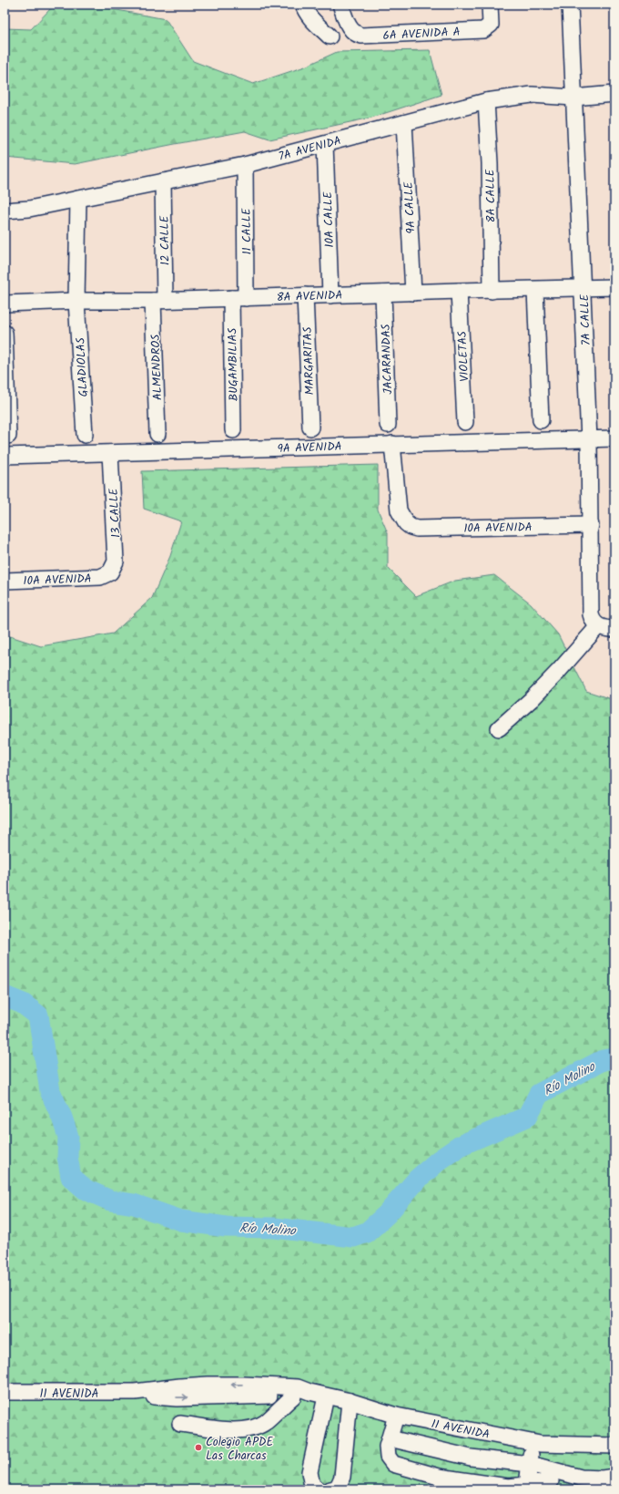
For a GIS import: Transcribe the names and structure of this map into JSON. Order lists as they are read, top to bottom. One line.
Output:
{"streets":{"street":["6A AVENIDA A","7A AVENIDA","8A CALLE","9A CALLE","10A CALLE","11 CALLE","12 CALLE","8A AVENIDA","7A CALLE","VIOLETAS","JACARANDAS","MARGARITAS","BUGAMBILIAS","GLADIOLAS","ALMENDROS","9A AVENIDA","13 CALLE","10A AVENIDA","11 AVENIDA"]},"crossings":[["7A AVENIDA","8A CALLE"],["7A AVENIDA","9A CALLE"],["7A AVENIDA","10A CALLE"],["7A AVENIDA","11 CALLE"],["7A AVENIDA","12 CALLE"],["7A AVENIDA","7A CALLE"],["8A CALLE","8A AVENIDA"],["9A CALLE","8A AVENIDA"],["10A CALLE","8A AVENIDA"],["11 CALLE","8A AVENIDA"],["12 CALLE","8A AVENIDA"],["12 CALLE","ALMENDROS"],["8A AVENIDA","7A CALLE"],["8A AVENIDA","VIOLETAS"],["8A AVENIDA","JACARANDAS"],["8A AVENIDA","MARGARITAS"],["8A AVENIDA","BUGAMBILIAS"],["8A AVENIDA","GLADIOLAS"],["8A AVENIDA","ALMENDROS"],["7A CALLE","9A AVENIDA"],["7A CALLE","10A AVENIDA"],["9A AVENIDA","13 CALLE"],["9A AVENIDA","10A AVENIDA"],["13 CALLE","10A AVENIDA"]],"water":["Río Molino"],"places":["Colegio APDE Las Charcas"]}
